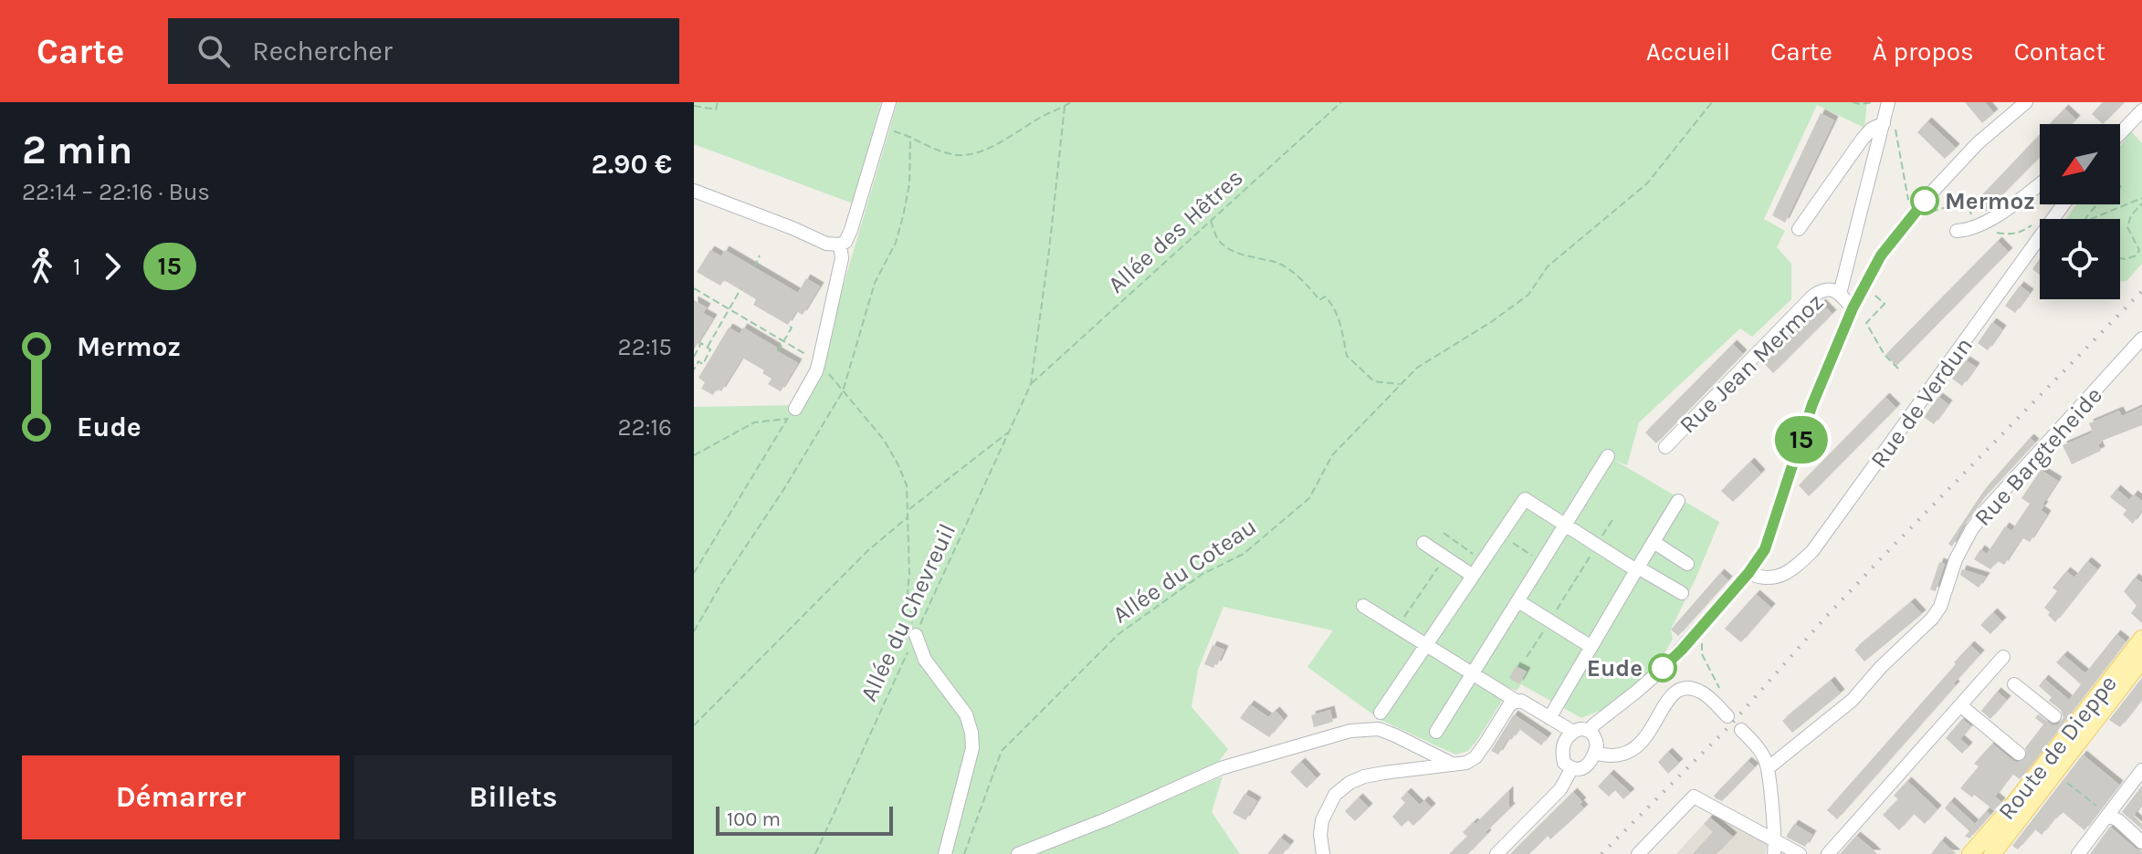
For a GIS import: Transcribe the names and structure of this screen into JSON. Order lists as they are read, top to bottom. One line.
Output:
{"streets":{"main road":["Route de Dieppe"],"street":["Rue Jean Mermoz","Rue de Verdun","Rue Bargteheide"],"path":["Allée des Hêtres","Allée du Coteau","Allée du Chevreuil"]},"crossings":[["Allée des Hêtres","Allée du Chevreuil"]],"places":["Mermoz","Eude"],"lines":["bus line 15"],"scale_bar":"100 m","north":"bottom left","page":{"header":"Carte","search":"Rechercher","nav":["Accueil","Carte","À propos","Contact"],"heading":["2 min","22:14 – 22:16 · Bus","2.90 €"],"on_map":"15","legs":["1","15"],"list":[{"name":"Mermoz","value":"22:15"},{"name":"Eude","value":"22:16"}],"buttons":["Démarrer","Billets"],"scale":"100 m"}}
